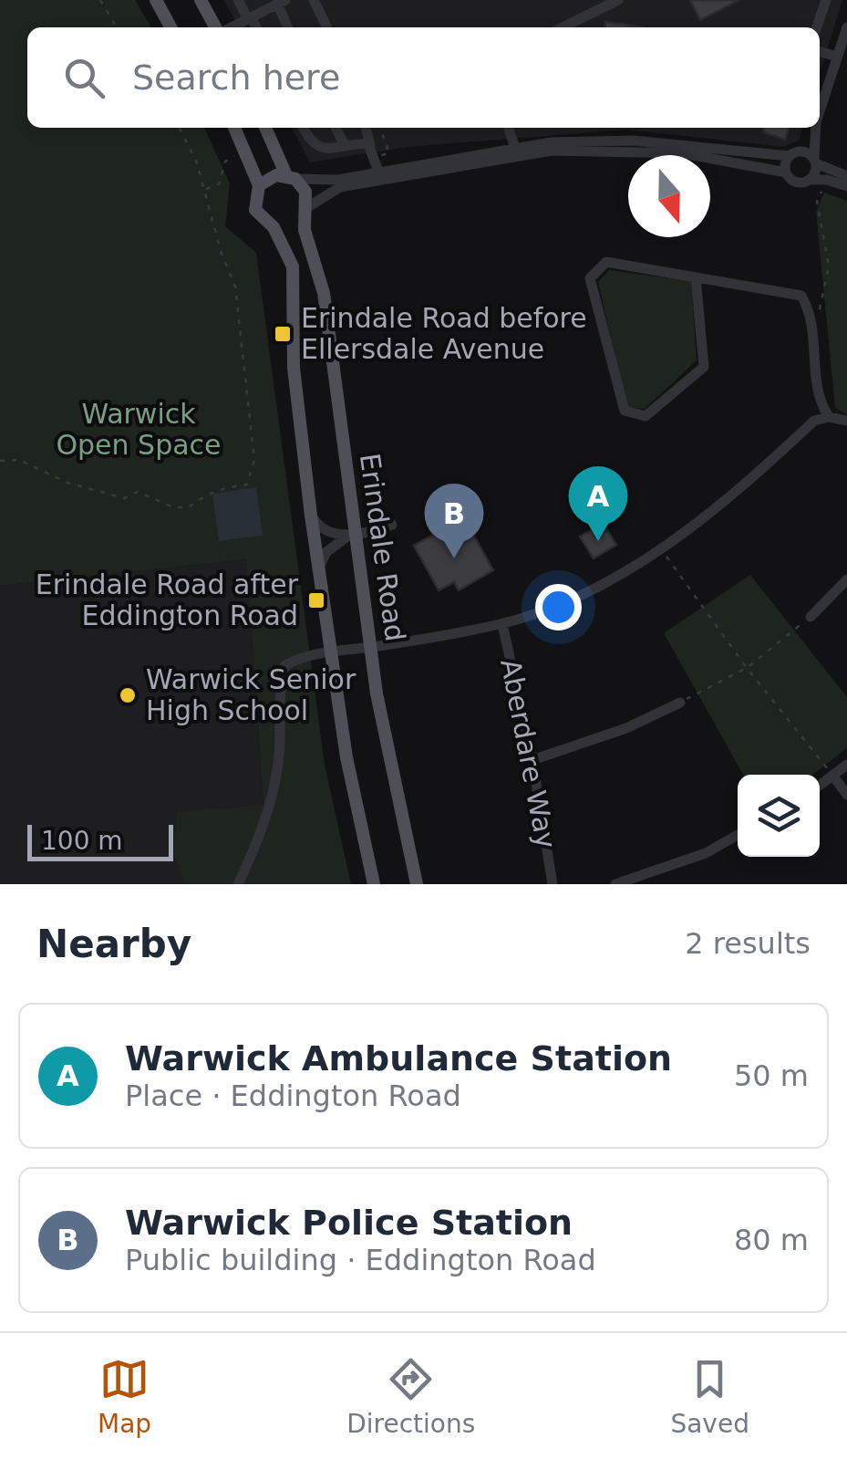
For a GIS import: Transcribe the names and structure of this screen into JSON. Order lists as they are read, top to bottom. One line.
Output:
{"streets":{"main road":["Erindale Road"],"street":["Aberdare Way"]},"parks":["Warwick Open Space"],"places":{"transit":["Erindale Road before Ellersdale Avenue","Erindale Road after Eddington Road"],"other":["Warwick Senior High School"]},"scale_bar":"100 m","north":"bottom","page":{"search":"Search here","pins":["A","B"],"scale":"100 m","heading":["Nearby","2 results"],"list":[{"mark":"A","name":"Warwick Ambulance Station","note":"Place · Eddington Road","value":"50 m"},{"mark":"B","name":"Warwick Police Station","note":"Public building · Eddington Road","value":"80 m"}],"nav":["Map","Directions","Saved"]}}
